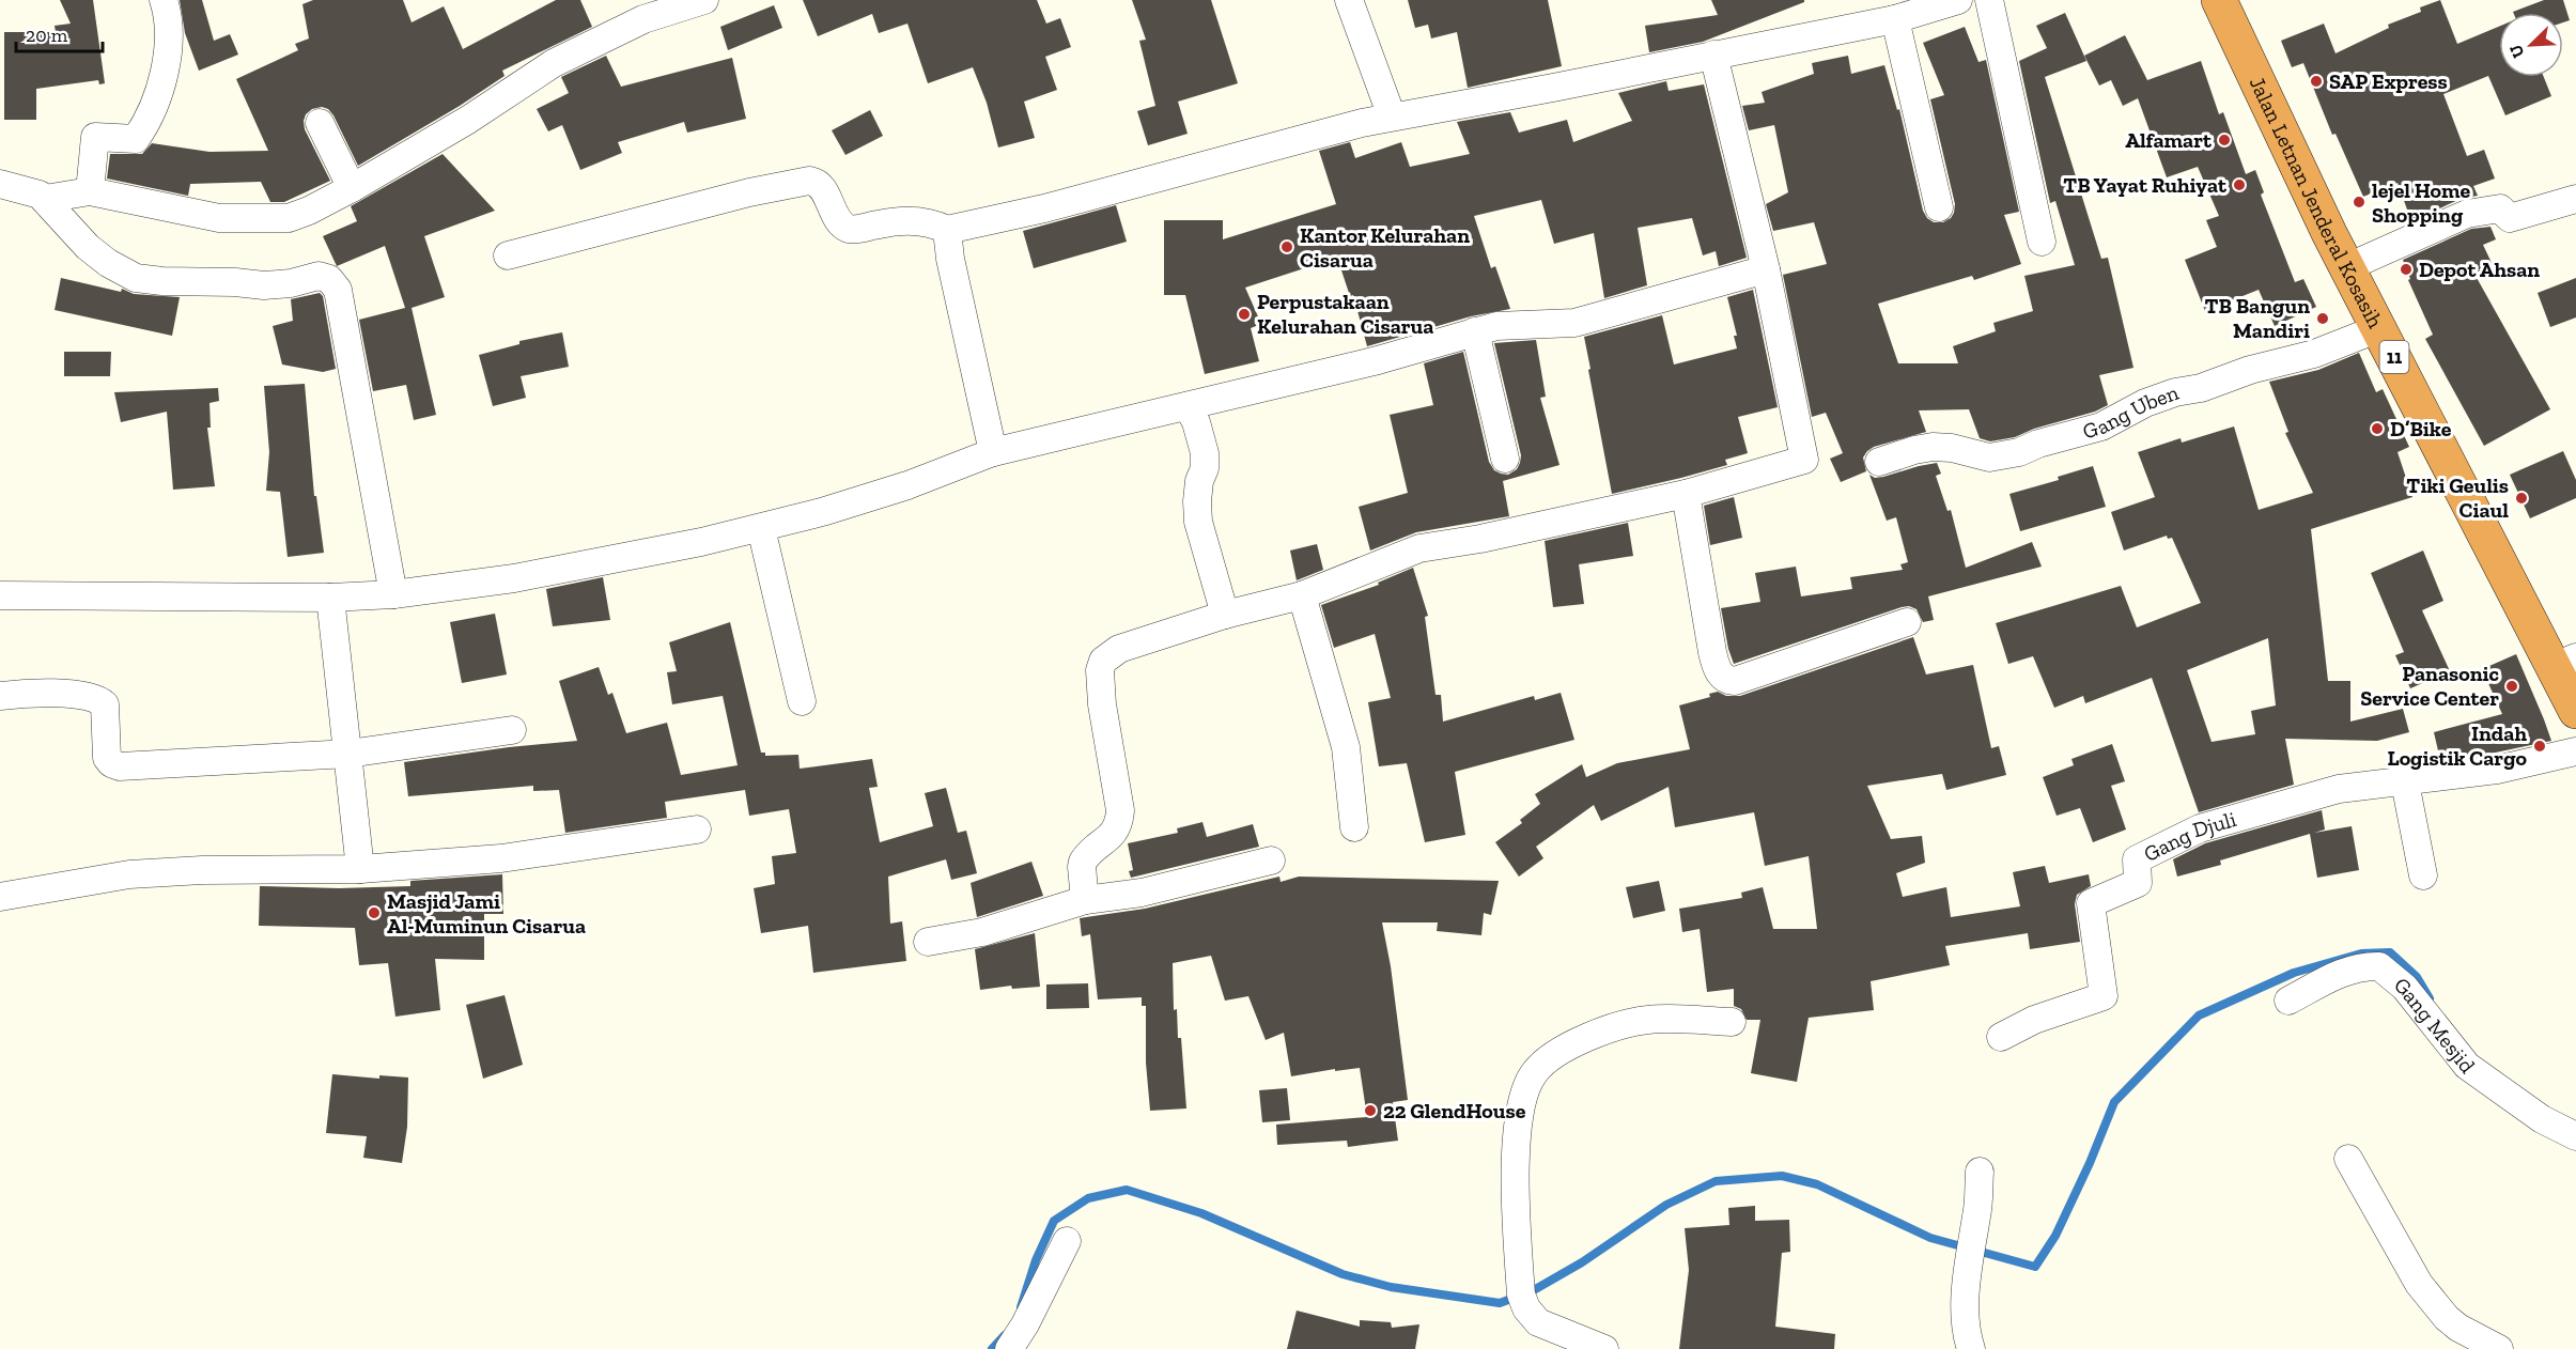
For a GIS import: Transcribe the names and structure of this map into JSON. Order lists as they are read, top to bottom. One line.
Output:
{"streets":{"highway":["Jalan Letnan Jenderal Kosasih","11"],"street":["Gang Uben","Gang Djuli","Gang Mesjid"]},"crossings":[["Jalan Letnan Jenderal Kosasih","Gang Uben"]],"places":["SAP Express","Alfamart","TB Yayat Ruhiyat","lejel Home Shopping","Kantor Kelurahan Cisarua","Depot Ahsan","Perpustakaan Kelurahan Cisarua","TB Bangun Mandiri","D’Bike","Tiki Geulis Ciaul","Panasonic Service Center","Indah Logistik Cargo","Masjid Jami Al-Muminun Cisarua","22 GlendHouse"],"scale_bar":"20 m","north":"bottom left"}
